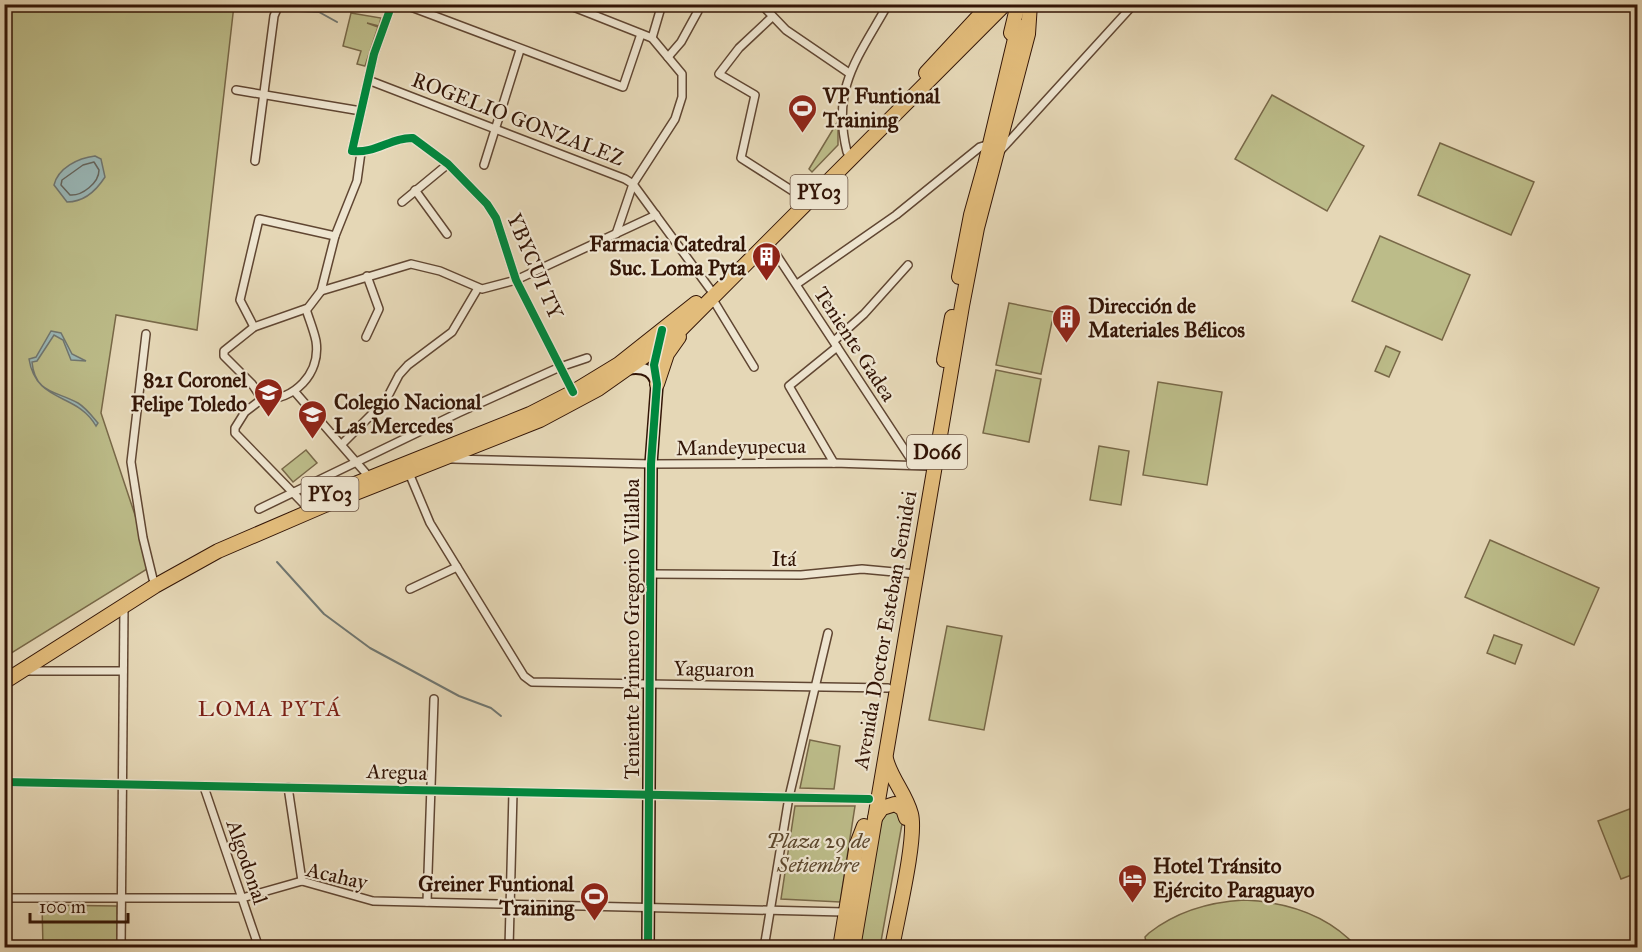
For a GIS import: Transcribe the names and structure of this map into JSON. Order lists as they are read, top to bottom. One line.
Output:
{"streets":{"highway":["PY03","D066","Avenida Doctor Esteban Semidei"],"street":["ROGELIO GONZALEZ","YBYCUI TY","Teniente Gadea","Mandeyupecua","Itá","Teniente Primero Gregorio Villalba","Yaguaron","Aregua","Algodonal","Acahay"]},"crossings":[["ROGELIO GONZALEZ","PY03"],["PY03","YBYCUI TY"],["PY03","Teniente Gadea"],["PY03","Mandeyupecua"],["Teniente Gadea","Mandeyupecua"],["Teniente Gadea","Avenida Doctor Esteban Semidei"],["Mandeyupecua","Teniente Primero Gregorio Villalba"],["Mandeyupecua","Avenida Doctor Esteban Semidei"],["D066","Avenida Doctor Esteban Semidei"],["Itá","Teniente Primero Gregorio Villalba"],["Itá","Avenida Doctor Esteban Semidei"],["Teniente Primero Gregorio Villalba","Yaguaron"],["Teniente Primero Gregorio Villalba","Aregua"],["Teniente Primero Gregorio Villalba","Acahay"],["Avenida Doctor Esteban Semidei","Yaguaron"],["Avenida Doctor Esteban Semidei","Aregua"],["Aregua","Algodonal"],["Algodonal","Acahay"]],"districts":["LOMA PYTÁ"],"parks":["Plaza 29 de Setiembre"],"places":{"sports":["VP Funtional Training","Greiner Funtional Training"],"building":["Farmacia Catedral Suc. Loma Pyta","Dirección de Materiales Bélicos"],"school or university":["821 Coronel Felipe Toledo","Colegio Nacional Las Mercedes"],"hotel":["Hotel Tránsito Ejército Paraguayo"]},"scale_bar":"100 m"}
